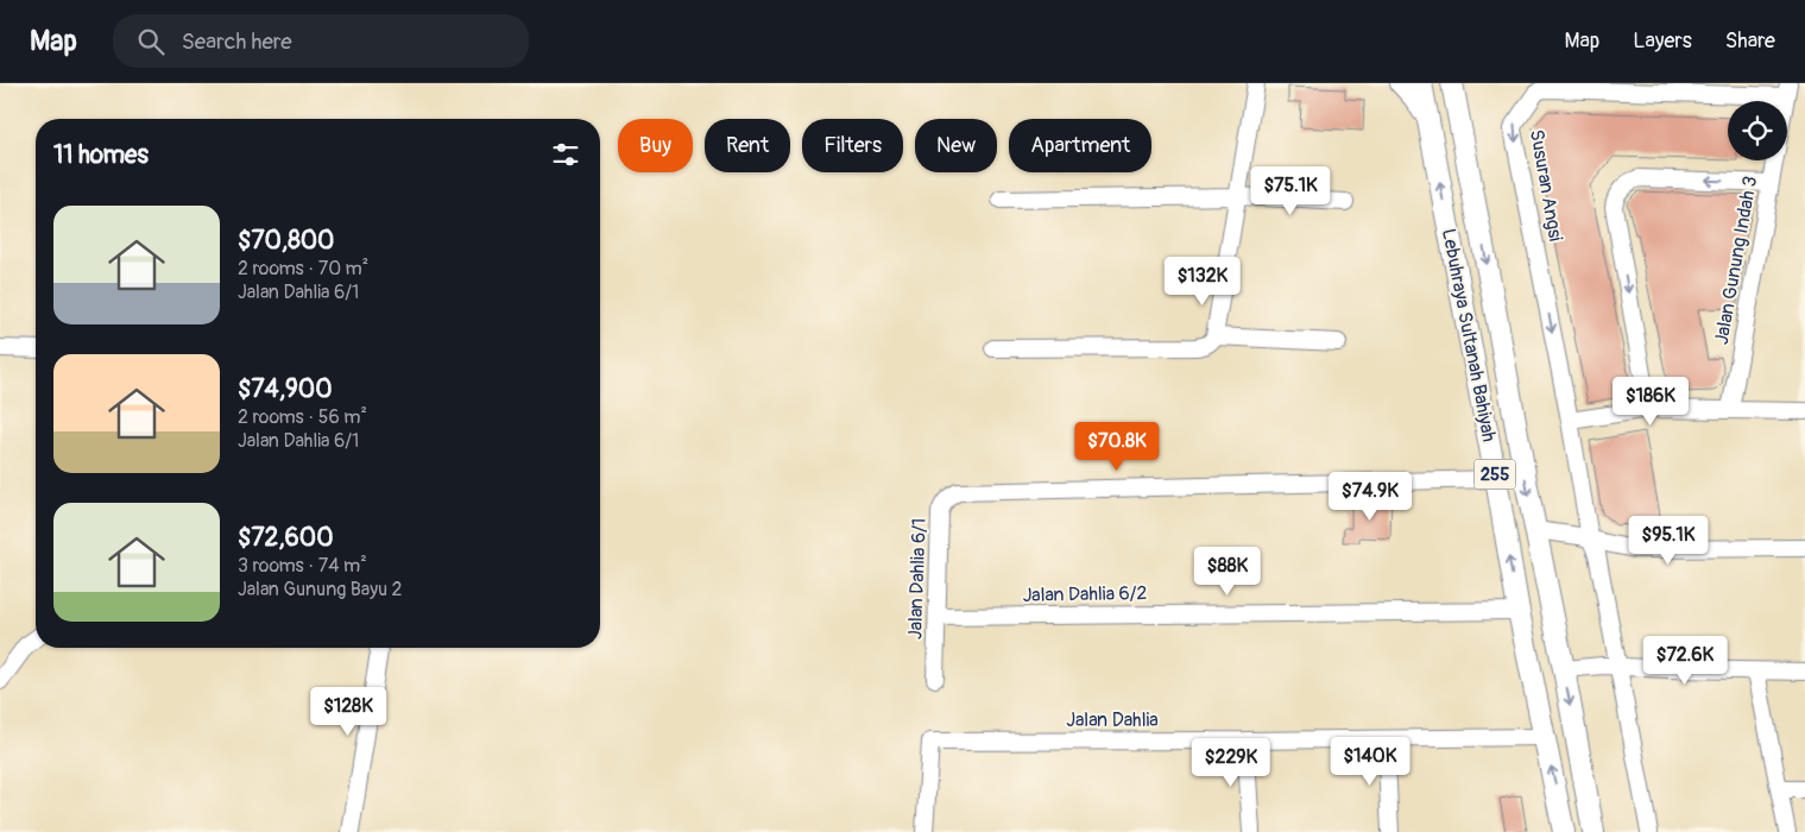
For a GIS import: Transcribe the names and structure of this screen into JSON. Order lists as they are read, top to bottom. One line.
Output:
{"streets":{"main road":["Lebuhraya Sultanah Bahiyah","255"],"street":["Susuran Angsi","Jalan Gunung Indah 3","Jalan Dahlia 6/1","Jalan Dahlia 6/2","Jalan Dahlia"]},"crossings":[["Susuran Angsi","Jalan Gunung Indah 3"],["Lebuhraya Sultanah Bahiyah","Jalan Dahlia 6/1"],["Lebuhraya Sultanah Bahiyah","Jalan Dahlia 6/2"],["Lebuhraya Sultanah Bahiyah","Jalan Dahlia"],["Jalan Dahlia 6/1","Jalan Dahlia 6/2"]],"page":{"header":"Map","search":"Search here","nav":["Map","Layers","Share"],"chip":["Buy","Rent","Filters","New","Apartment"],"heading":"11 homes","price":["$75.1K","$132K","$186K","$70.8K","$74.9K","$95.1K","$88K","$72.6K","$128K","$140K","$229K"],"list":[{"name":"$70,800","note":"2 rooms · 70 m² · Jalan Dahlia 6/1"},{"name":"$74,900","note":"2 rooms · 56 m² · Jalan Dahlia 6/1"},{"name":"$72,600","note":"3 rooms · 74 m² · Jalan Gunung Bayu 2"}]}}
